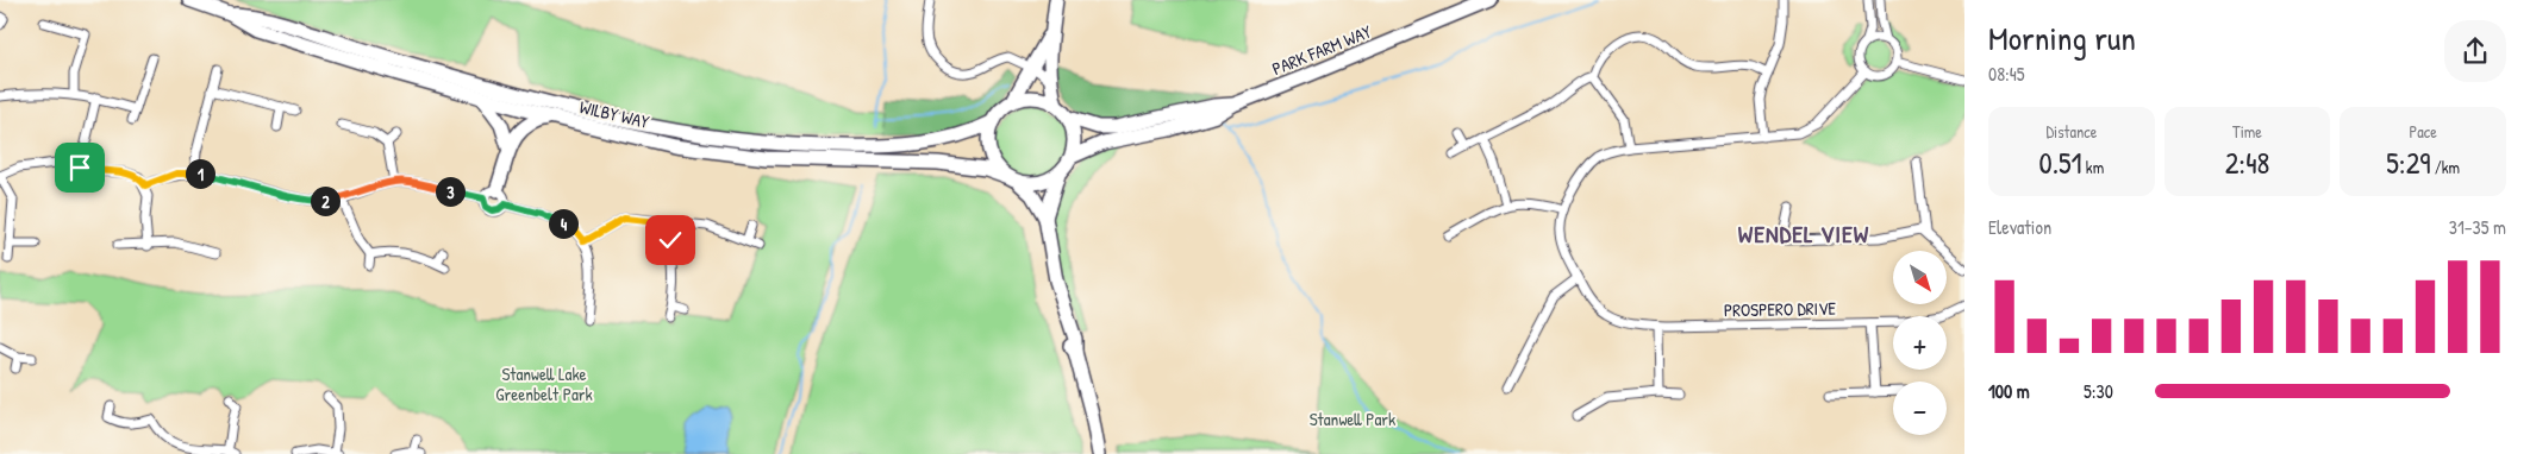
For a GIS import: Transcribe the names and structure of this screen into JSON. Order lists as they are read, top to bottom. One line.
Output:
{"streets":{"main road":["PARK FARM WAY","WILBY WAY"],"street":["PROSPERO DRIVE"]},"crossings":[["PARK FARM WAY","WILBY WAY"]],"districts":["WENDEL VIEW"],"parks":["Stanwell Lake Greenbelt Park","Stanwell Park"],"north":"bottom right","page":{"heading":["Morning run","08:45"],"stats":[["Distance","0.51 km"],["Time","2:48"],["Pace","5:29 /km"]],"pins":["1","3","2","4"],"chart":["Elevation","31–35 m"],"map_buttons":["+","−"],"list":[{"name":"100 m","note":"5:30"}]}}
